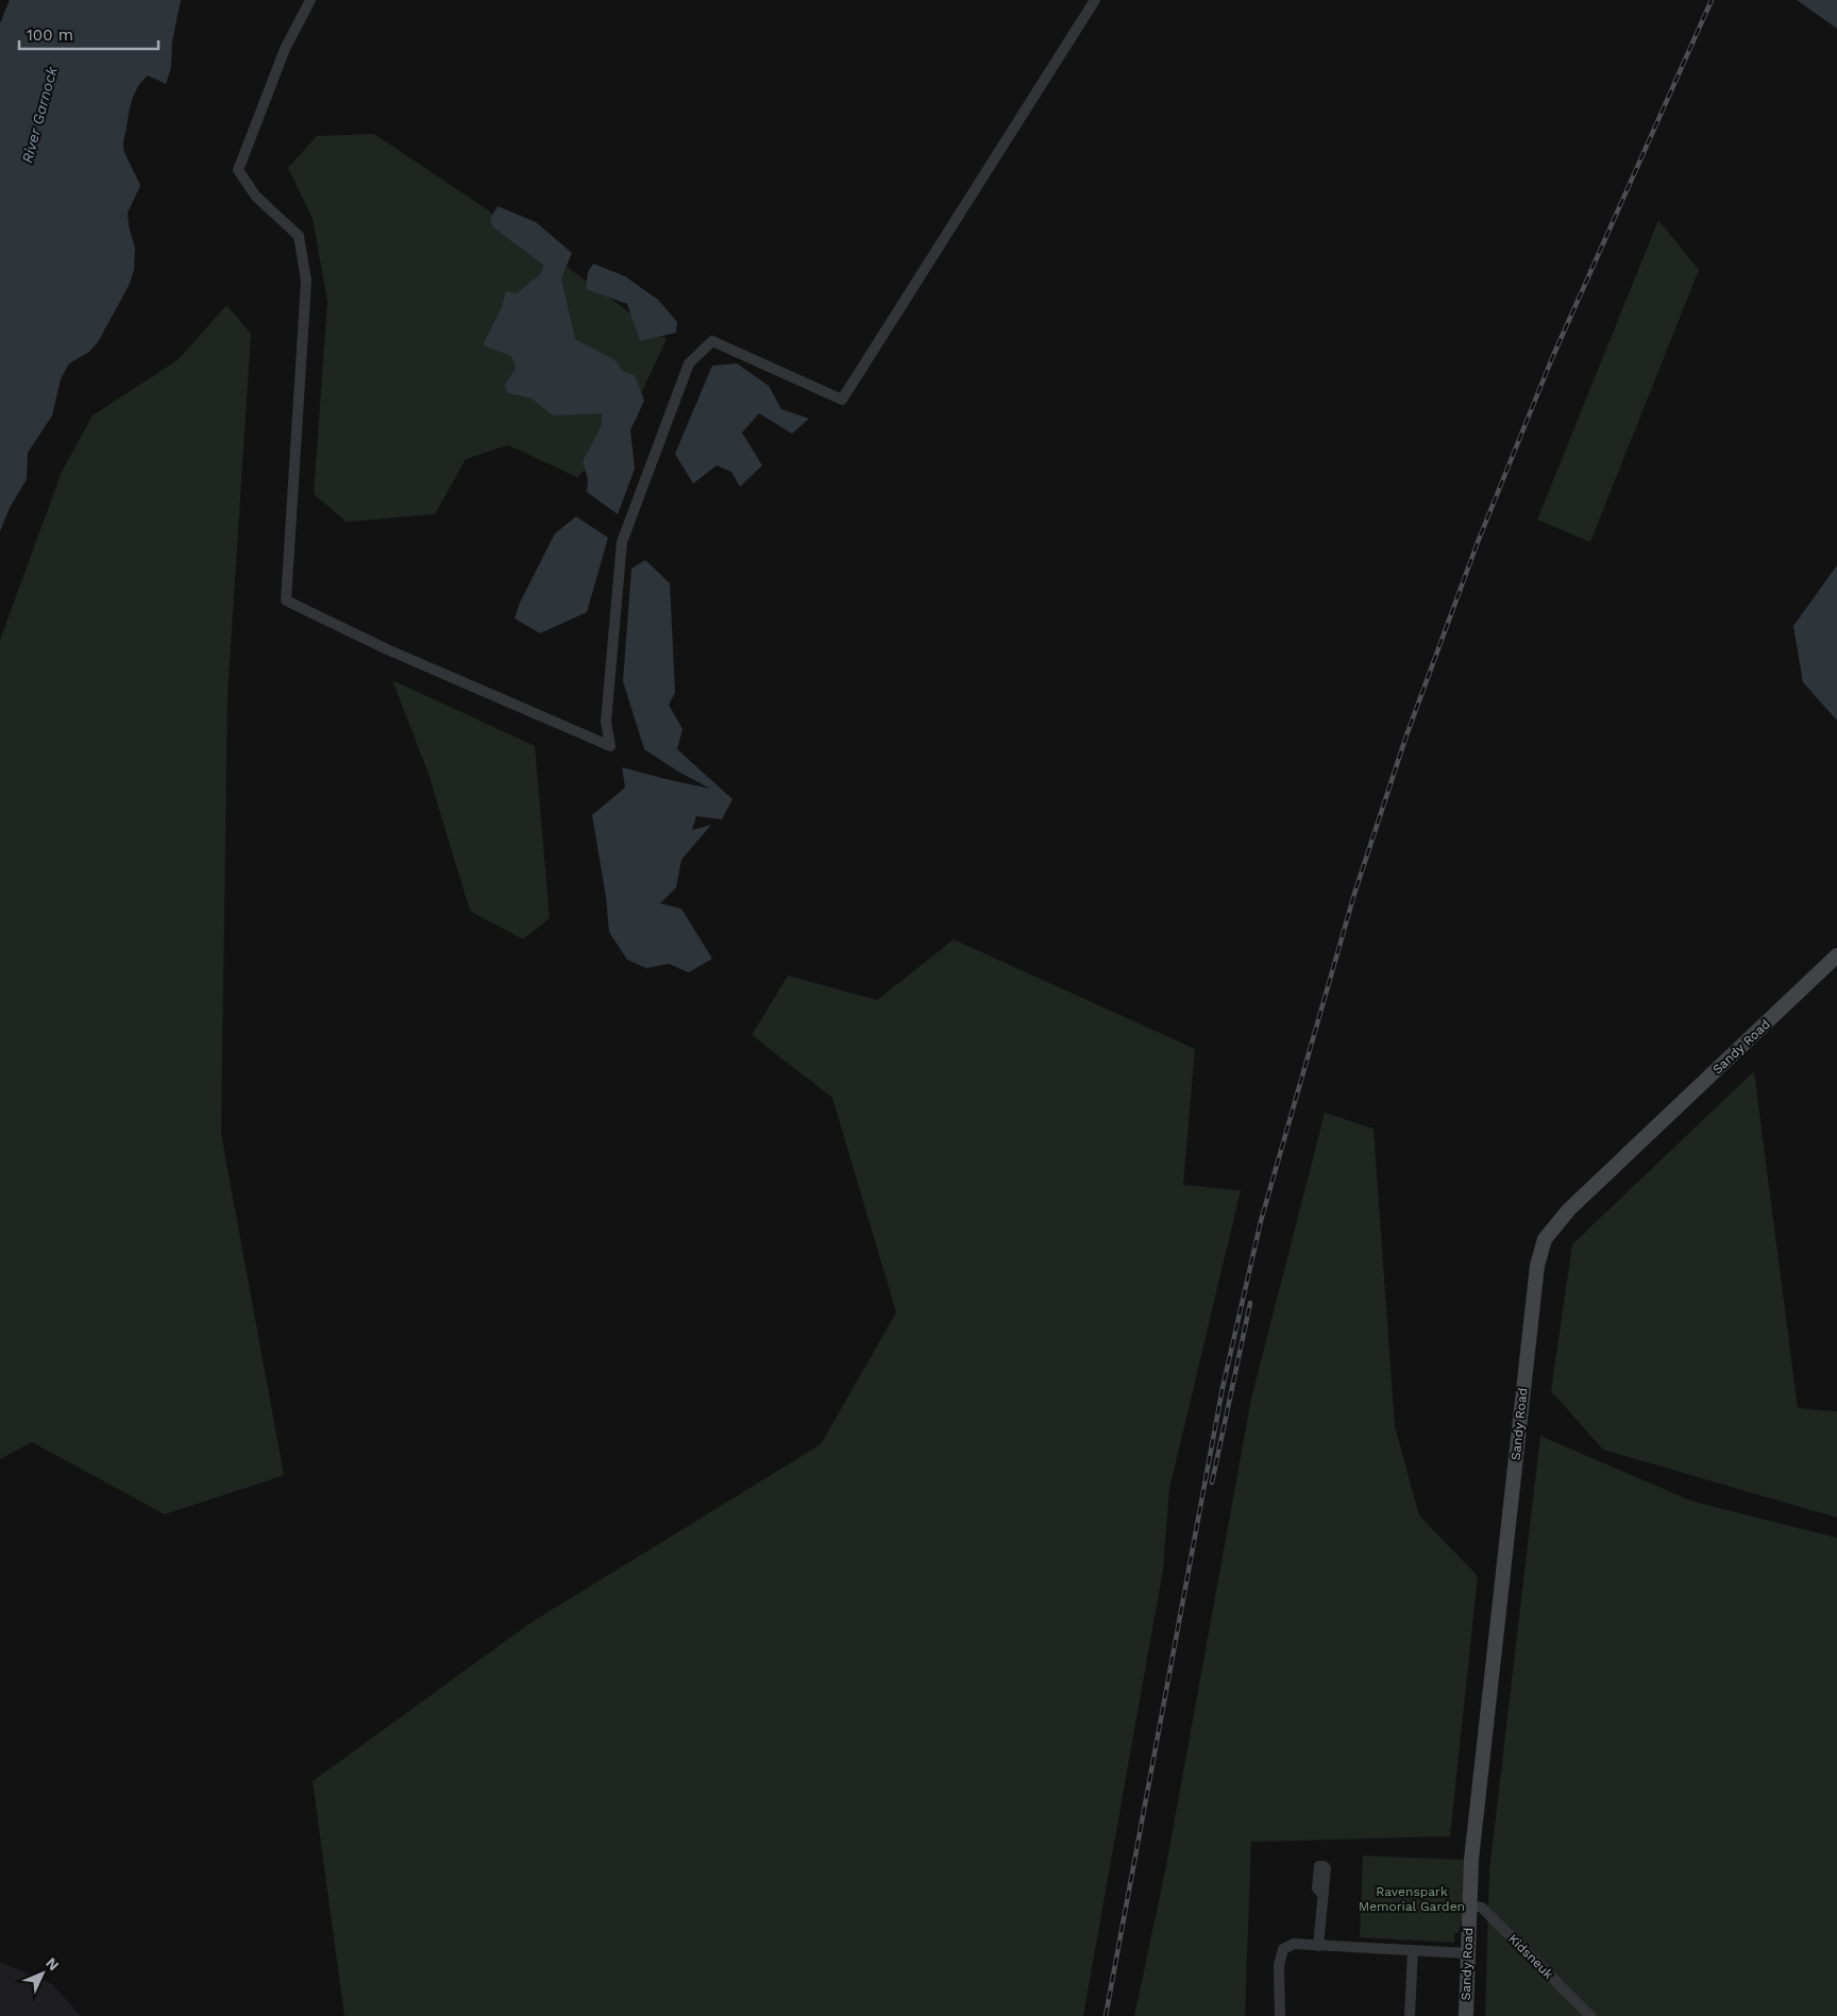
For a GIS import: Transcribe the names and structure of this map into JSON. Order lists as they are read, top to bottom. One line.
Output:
{"streets":{"main road":["Sandy Road"],"street":["Kidsneuk"]},"crossings":[["Sandy Road","Kidsneuk"]],"water":["River Garnock"],"parks":["Ravenspark Memorial Garden"],"scale_bar":"100 m","north":"top right"}
